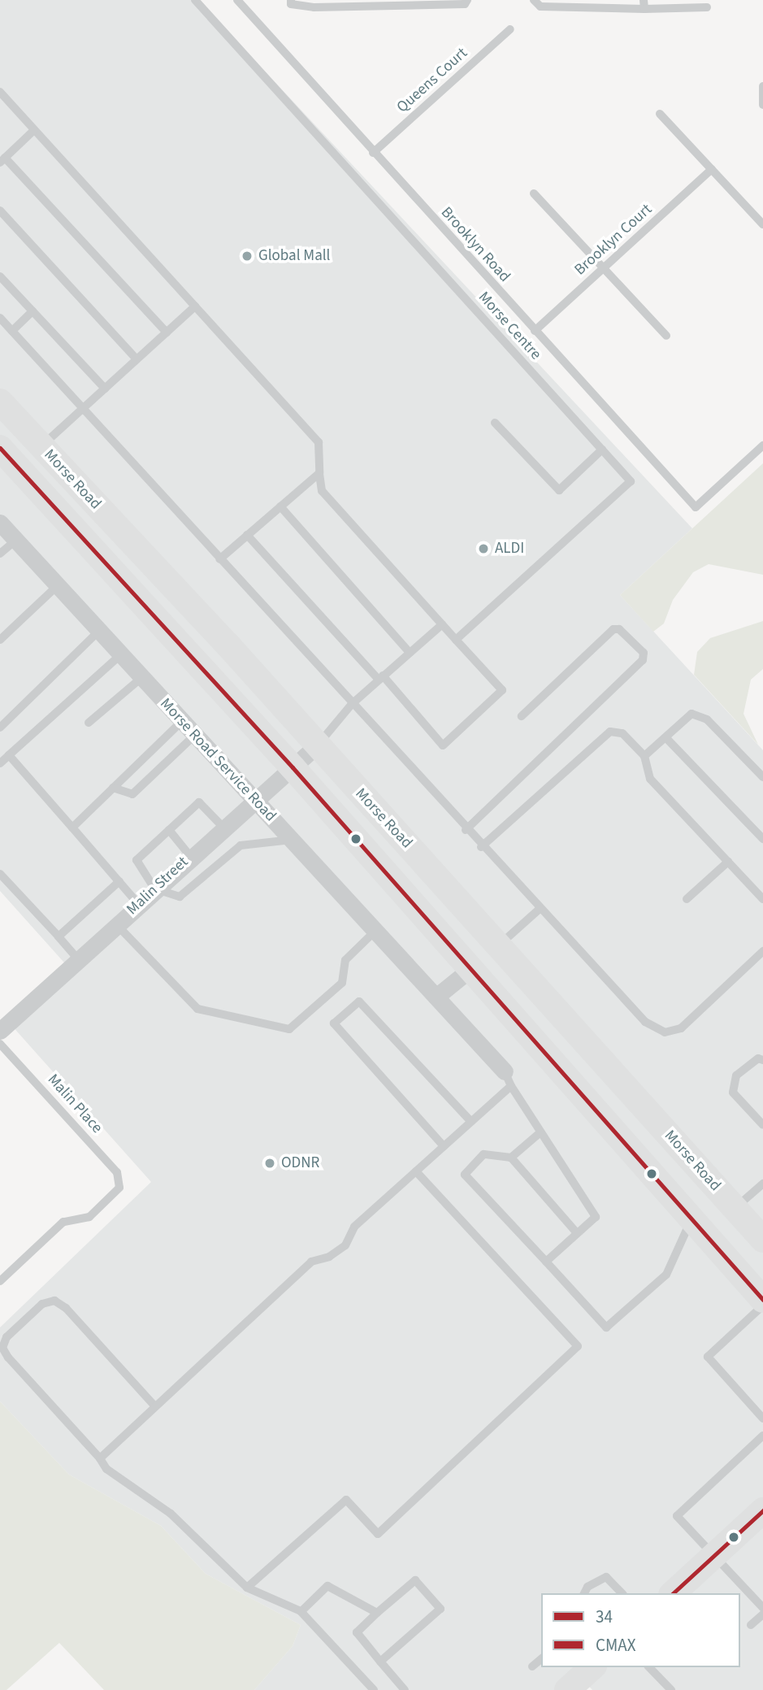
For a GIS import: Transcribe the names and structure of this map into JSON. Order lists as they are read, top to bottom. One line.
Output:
{"streets":{"main road":["Morse Road"],"street":["Morse Road Service Road","Malin Street"],"lane":["Queens Court","Brooklyn Court","Brooklyn Road","Morse Centre","Malin Place"]},"crossings":[["Queens Court","Brooklyn Road"],["Brooklyn Court","Brooklyn Road"],["Morse Road","Malin Street"],["Morse Road Service Road","Malin Street"]],"places":["Global Mall","ALDI","ODNR"],"lines":["transit line 34","transit line CMAX"],"legend":["34","CMAX"]}
